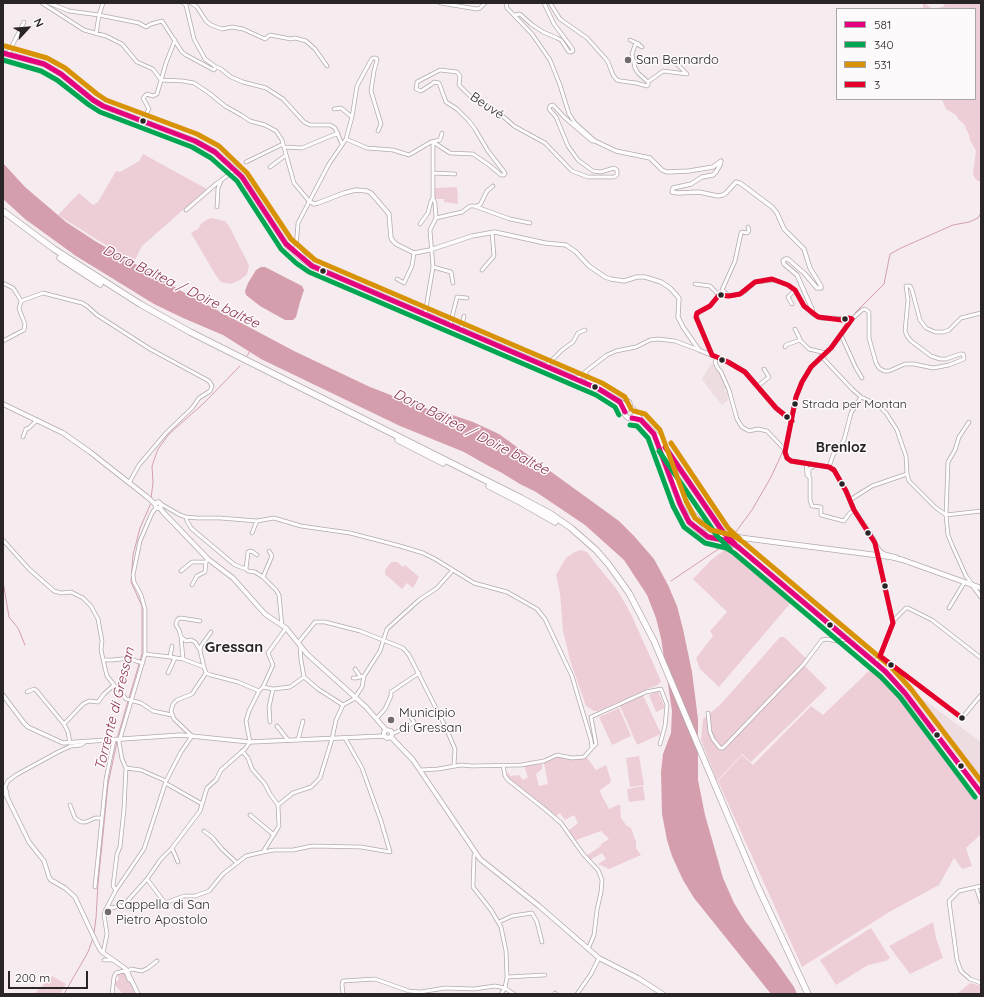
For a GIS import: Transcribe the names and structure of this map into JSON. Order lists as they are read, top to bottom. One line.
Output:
{"streets":{"street":["Beuvé"]},"districts":["Brenloz","Gressan"],"water":["Dora Baltea / Doire baltée","Torrente di Gressan"],"places":["San Bernardo","Strada per Montan","Municipio di Gressan","Cappella di San Pietro Apostolo"],"lines":["transit line 531","transit line 581","transit line 340","transit line 3"],"legend":["581","340","531","3"],"scale_bar":"200 m","north":"top right"}
